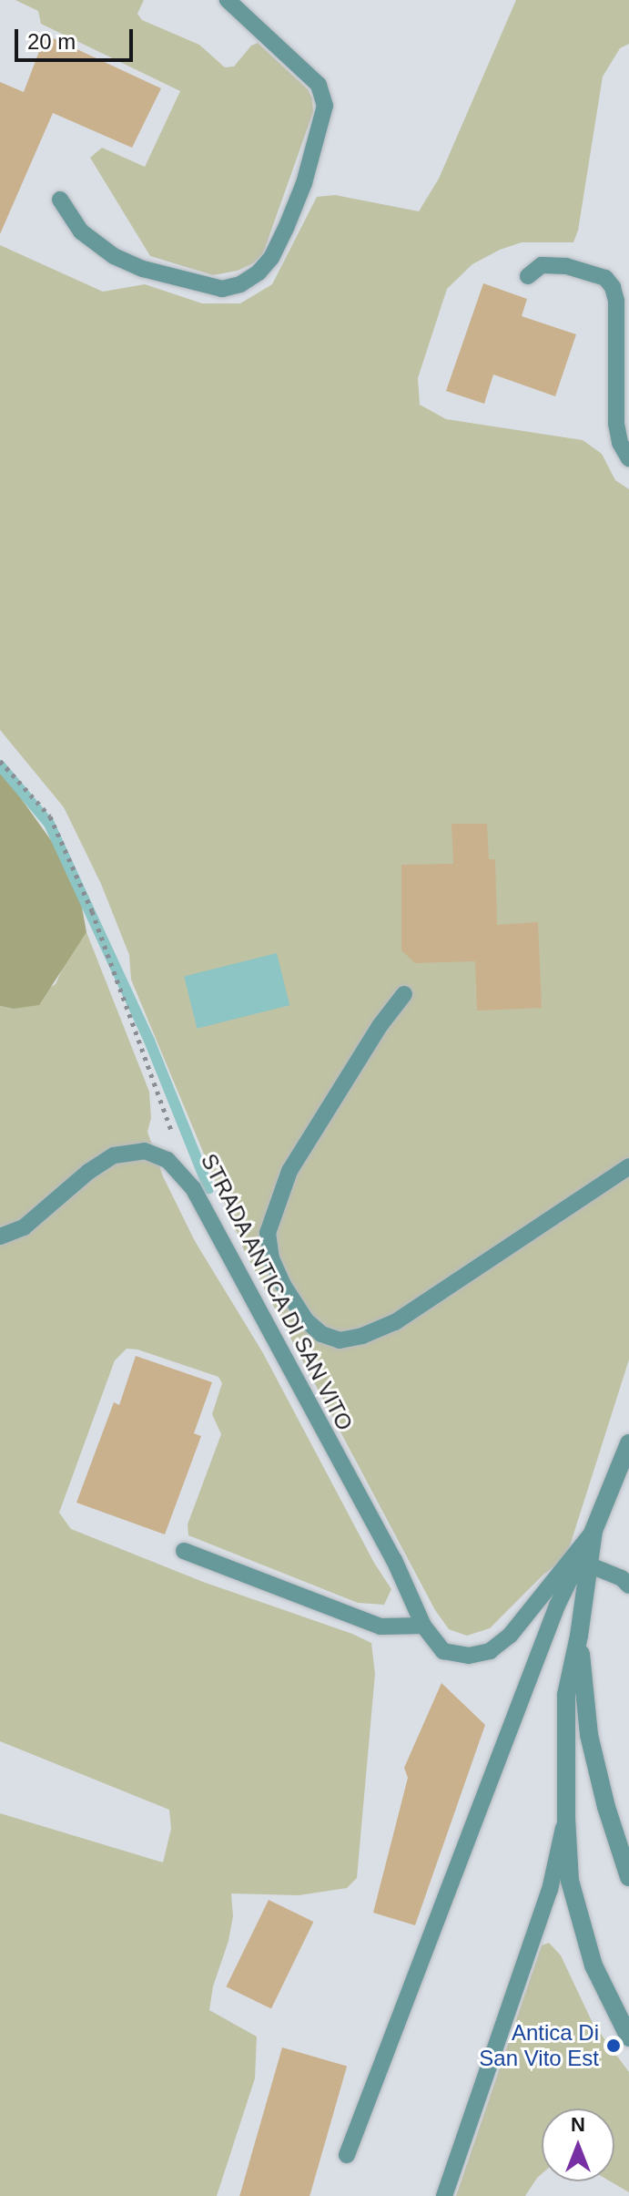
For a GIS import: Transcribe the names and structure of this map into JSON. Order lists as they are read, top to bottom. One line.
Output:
{"streets":{"lane":["STRADA ANTICA DI SAN VITO"]},"places":["Antica Di San Vito Est"],"scale_bar":"20 m","north":"top"}
